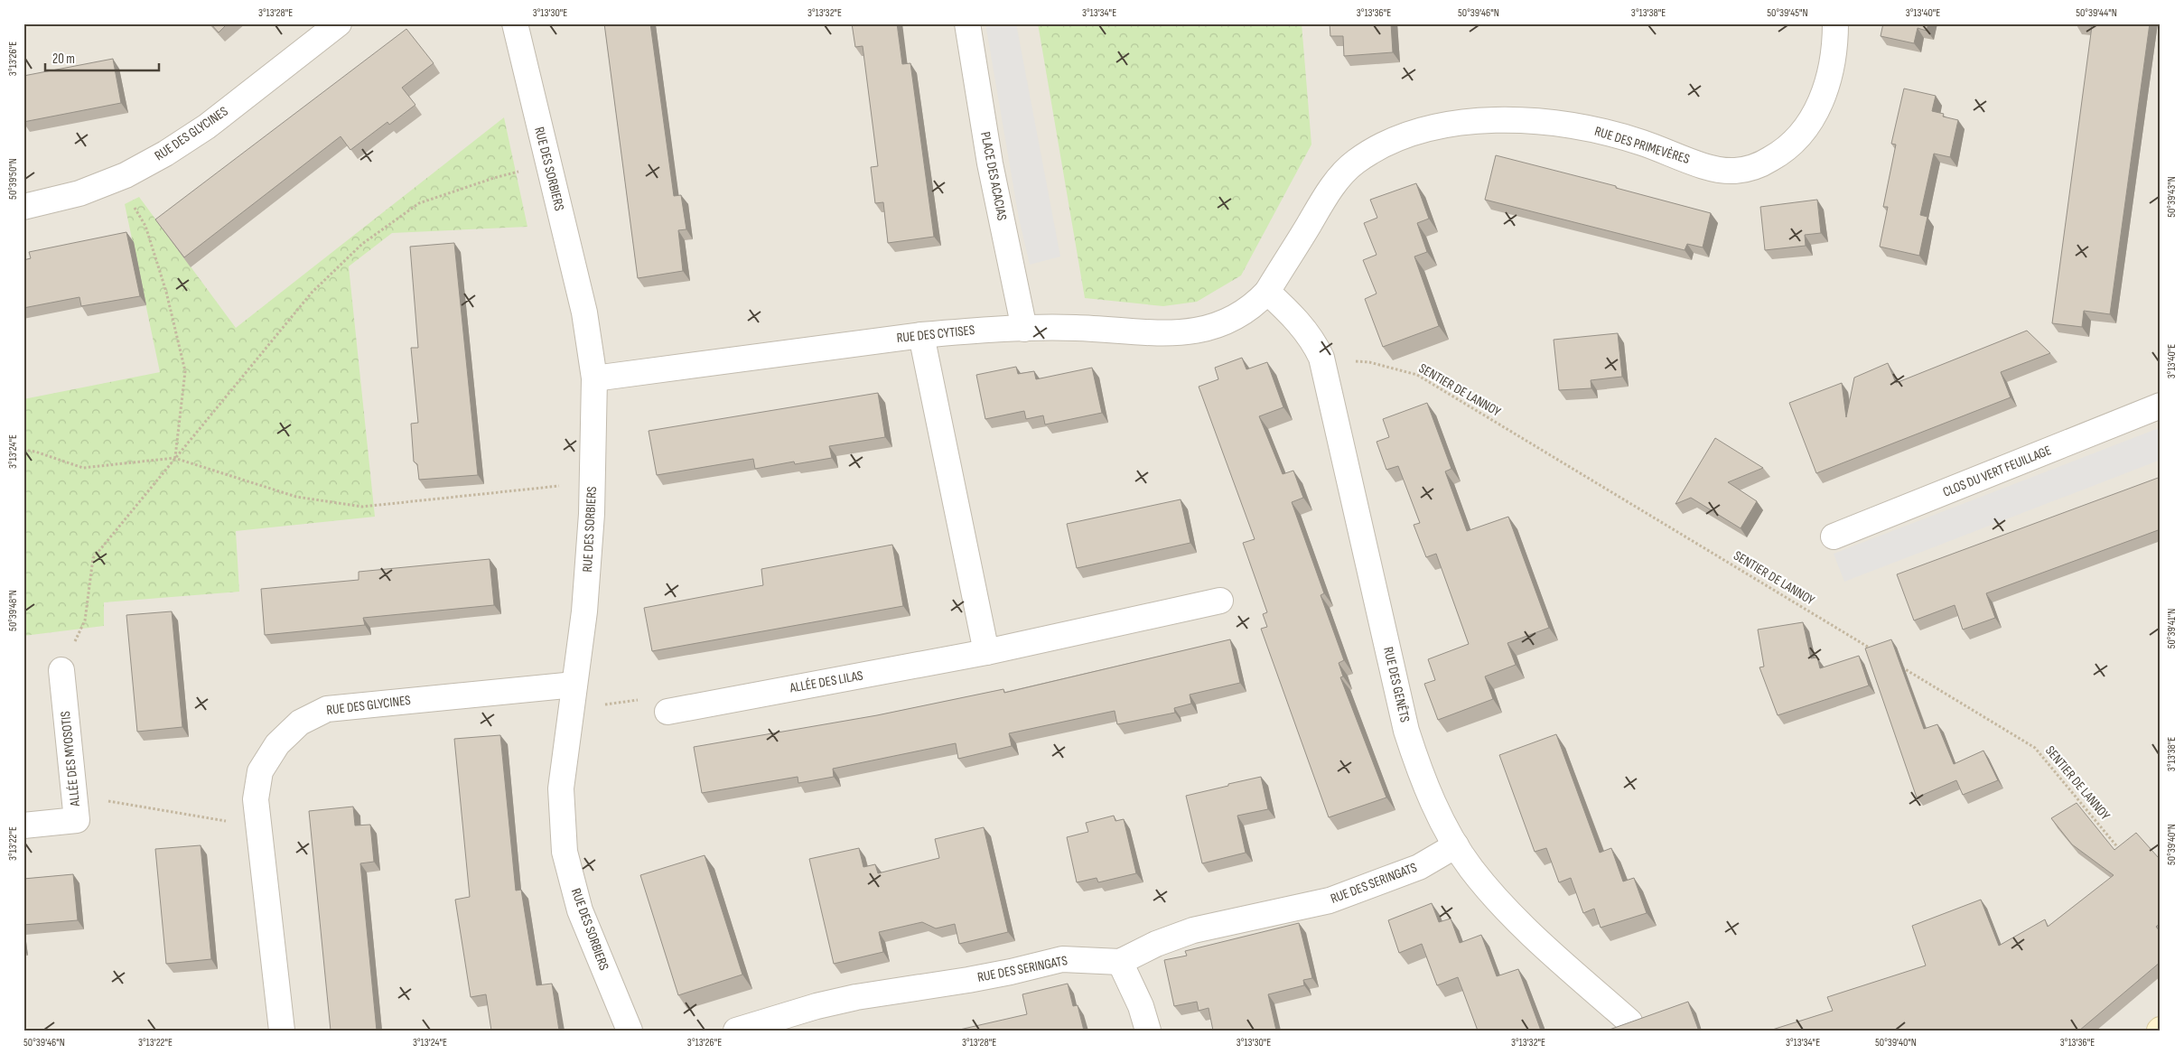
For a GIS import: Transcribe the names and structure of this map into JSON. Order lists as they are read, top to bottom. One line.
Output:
{"streets":{"street":["RUE DES GLYCINES","RUE DES PRIMEVÈRES","RUE DES SORBIERS","PLACE DES ACACIAS","RUE DES CYTISES","CLOS DU VERT FEUILLAGE","ALLÉE DES LILAS","RUE DES GENÊTS","ALLÉE DES MYOSOTIS","RUE DES SERINGATS"],"path":["SENTIER DE LANNOY"]},"crossings":[["RUE DES GLYCINES","RUE DES SORBIERS"],["RUE DES PRIMEVÈRES","RUE DES CYTISES"],["RUE DES PRIMEVÈRES","RUE DES GENÊTS"],["RUE DES SORBIERS","RUE DES CYTISES"],["PLACE DES ACACIAS","RUE DES CYTISES"],["RUE DES CYTISES","RUE DES GENÊTS"],["SENTIER DE LANNOY","RUE DES GENÊTS"],["RUE DES GENÊTS","RUE DES SERINGATS"]],"scale_bar":"20 m","coordinates":["3°13'28\"E","3°13'30\"E","3°13'32\"E","3°13'34\"E","3°13'36\"E","50°39'46\"N","3°13'38\"E","50°39'45\"N","3°13'40\"E","50°39'44\"N","3°13'26\"E","50°39'50\"N","50°39'43\"N","3°13'24\"E","50°39'48\"N","50°39'41\"N","3°13'22\"E","50°39'40\"N"]}
